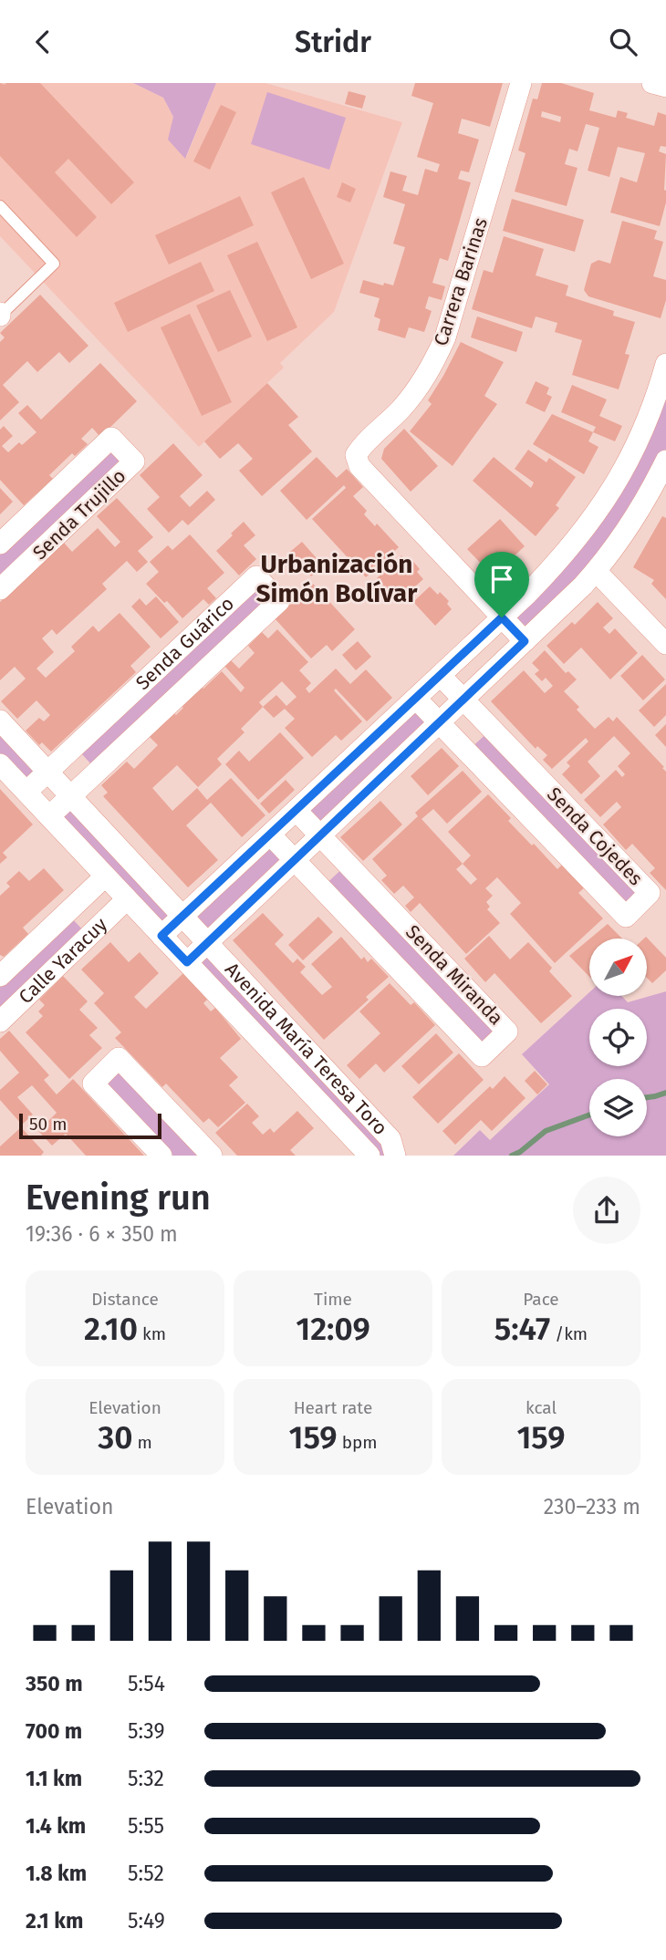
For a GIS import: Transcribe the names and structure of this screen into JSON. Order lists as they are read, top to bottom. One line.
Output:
{"streets":{"street":["Carrera Barinas","Senda Trujillo","Senda Guárico","Senda Cojedes","Calle Yaracuy","Senda Miranda","Avenida María Teresa Toro"]},"crossings":[["Senda Guárico","Avenida María Teresa Toro"],["Calle Yaracuy","Avenida María Teresa Toro"]],"districts":["Urbanización Simón Bolívar"],"scale_bar":"50 m","north":"top right","page":{"header":"Stridr","scale":"50 m","heading":["Evening run","19:36 · 6 × 350 m"],"stats":[["Distance","2.10 km"],["Time","12:09"],["Pace","5:47 /km"],["Elevation","30 m"],["Heart rate","159 bpm"],["kcal","159"]],"chart":["Elevation","230–233 m"],"list":[{"name":"350 m","note":"5:54"},{"name":"700 m","note":"5:39"},{"name":"1.1 km","note":"5:32"},{"name":"1.4 km","note":"5:55"},{"name":"1.8 km","note":"5:52"},{"name":"2.1 km","note":"5:49"}]}}
